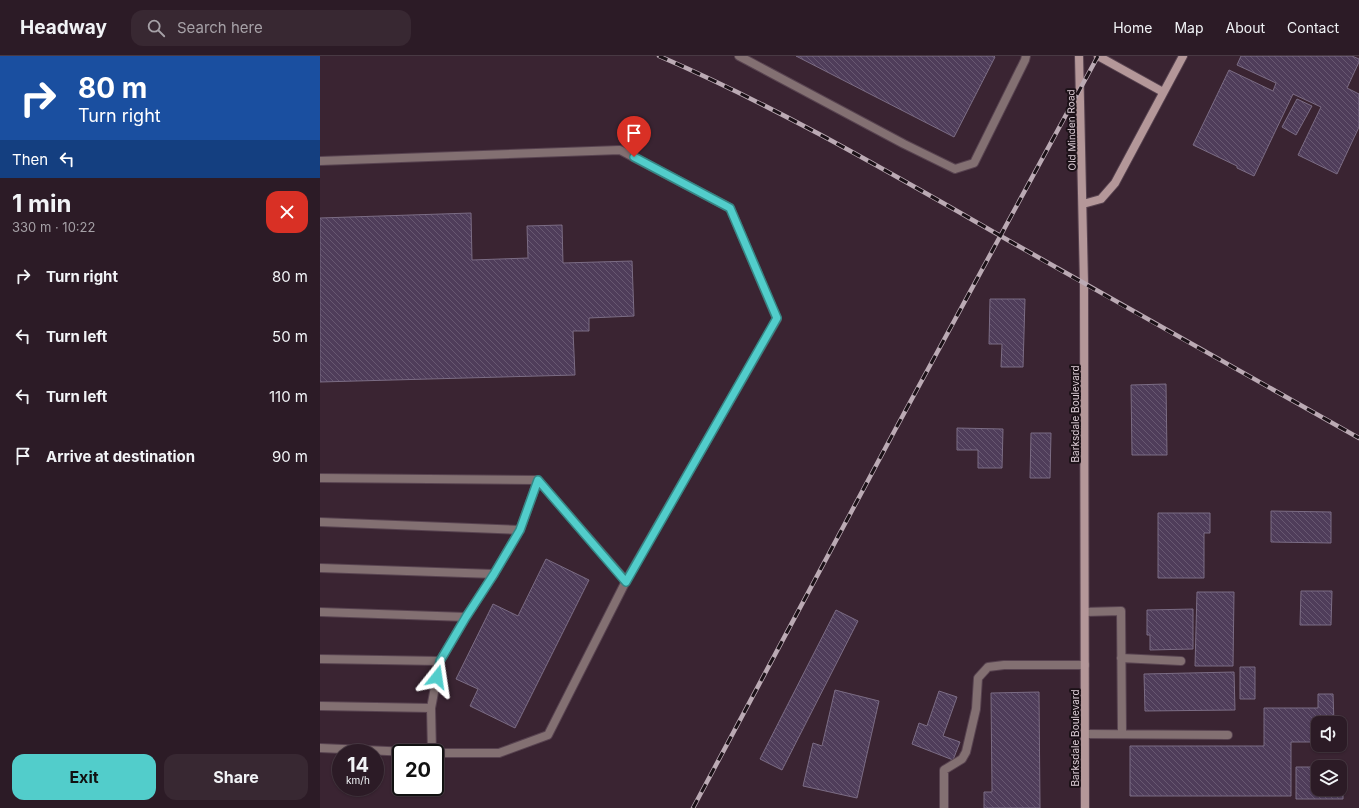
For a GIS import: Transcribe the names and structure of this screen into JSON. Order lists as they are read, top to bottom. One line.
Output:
{"streets":{"main road":["Old Minden Road","Barksdale Boulevard"]},"crossings":[["Old Minden Road","Barksdale Boulevard"]],"page":{"header":"Headway","search":"Search here","nav":["Home","Map","About","Contact"],"turn":["80 m","Turn right"],"then":"Then","heading":["1 min","330 m · 10:22"],"list":[{"name":"Turn right","value":"80 m"},{"name":"Turn left","value":"50 m"},{"name":"Turn left","value":"110 m"},{"name":"Arrive at destination","value":"90 m"}],"speed":"14 km/h","limit":"20","buttons":["Exit","Share"]}}
